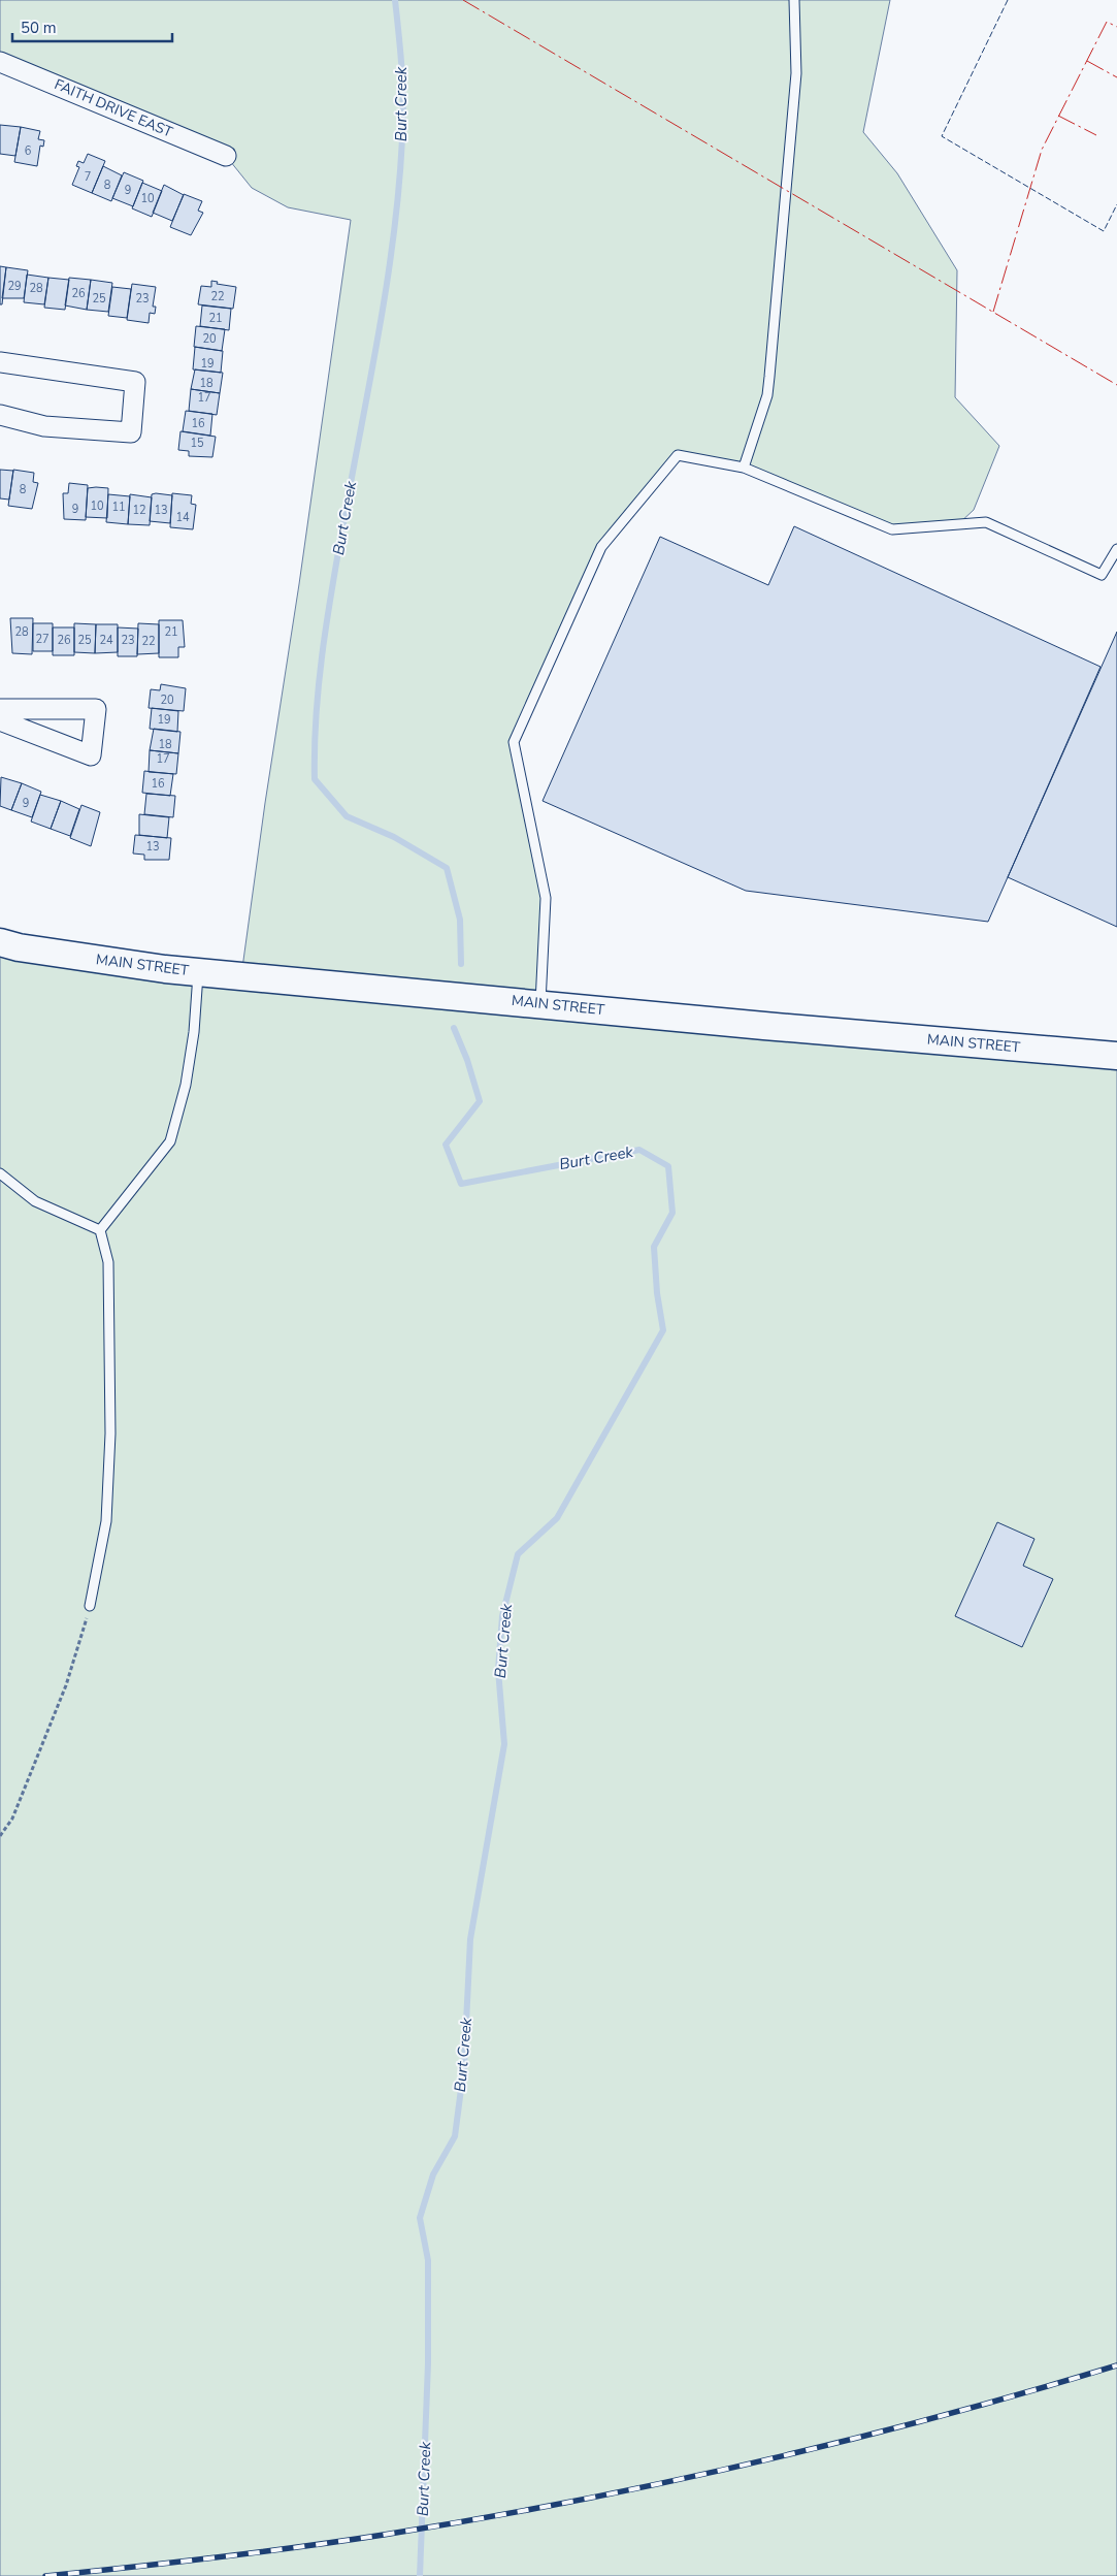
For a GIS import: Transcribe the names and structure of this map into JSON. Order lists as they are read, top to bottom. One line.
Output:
{"streets":{"main road":["MAIN STREET"],"street":["FAITH DRIVE EAST"]},"water":["Burt Creek"],"house_numbers":["6","7","8","9","10","29","28","26","22","25","23","21","20","19","18","17","16","15","8","10","11","9","12","13","14","28","21","27","26","25","24","23","22","20","19","18","17","16","9","13"],"scale_bar":"50 m"}
